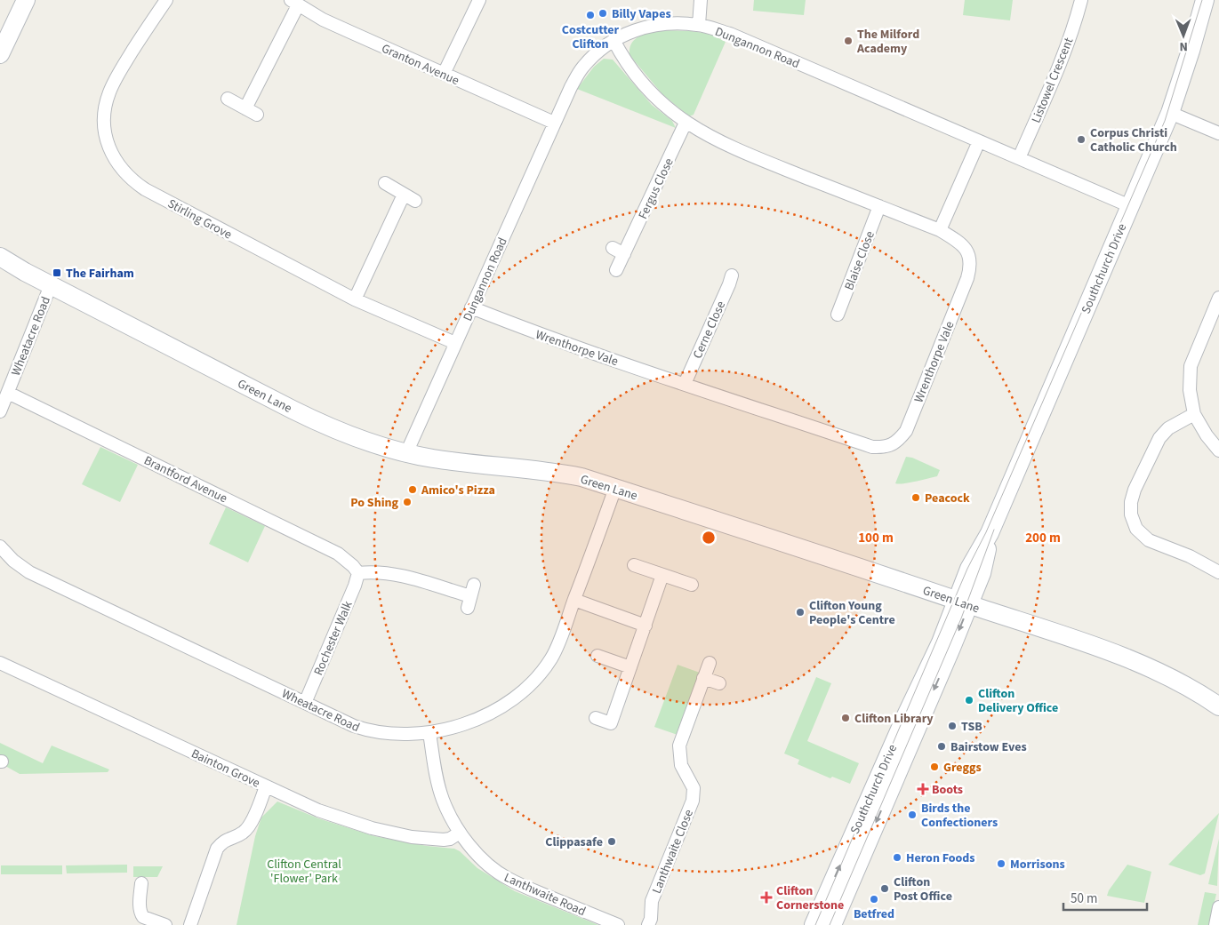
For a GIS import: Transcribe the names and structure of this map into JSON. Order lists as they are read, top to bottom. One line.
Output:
{"streets":{"street":["Dungannon Road","Granton Avenue","Listowel Crescent","Fergus Close","Stirling Grove","Blaise Close","Southchurch Drive","Cerne Close","Wheatacre Road","Wrenthorpe Vale","Green Lane","Brantford Avenue","Rochester Walk","Bainton Grove","Lanthwaite Close","Lanthwaite Road"]},"crossings":[["Dungannon Road","Granton Avenue"],["Dungannon Road","Listowel Crescent"],["Dungannon Road","Stirling Grove"],["Dungannon Road","Southchurch Drive"],["Dungannon Road","Wrenthorpe Vale"],["Dungannon Road","Green Lane"],["Fergus Close","Wrenthorpe Vale"],["Blaise Close","Wrenthorpe Vale"],["Southchurch Drive","Green Lane"],["Cerne Close","Wrenthorpe Vale"],["Wheatacre Road","Green Lane"],["Wheatacre Road","Brantford Avenue"],["Wheatacre Road","Rochester Walk"],["Wheatacre Road","Lanthwaite Road"],["Brantford Avenue","Rochester Walk"],["Bainton Grove","Lanthwaite Road"]],"parks":["Clifton Central 'Flower' Park"],"places":{"other":["Billy Vapes","Costcutter Clifton","The Milford Academy","Corpus Christi Catholic Church","Amico's Pizza","Peacock","Po Shing","Clifton Young People's Centre","Clifton Delivery Office","Clifton Library","TSB","Bairstow Eves","Greggs","Birds the Confectioners","Clippasafe","Heron Foods","Morrisons","Clifton Post Office","Betfred"],"transit":["The Fairham"],"health":["Boots","Clifton Cornerstone"]},"scale_bar":"50 m","north":"bottom","rings":["100 m","200 m"]}
